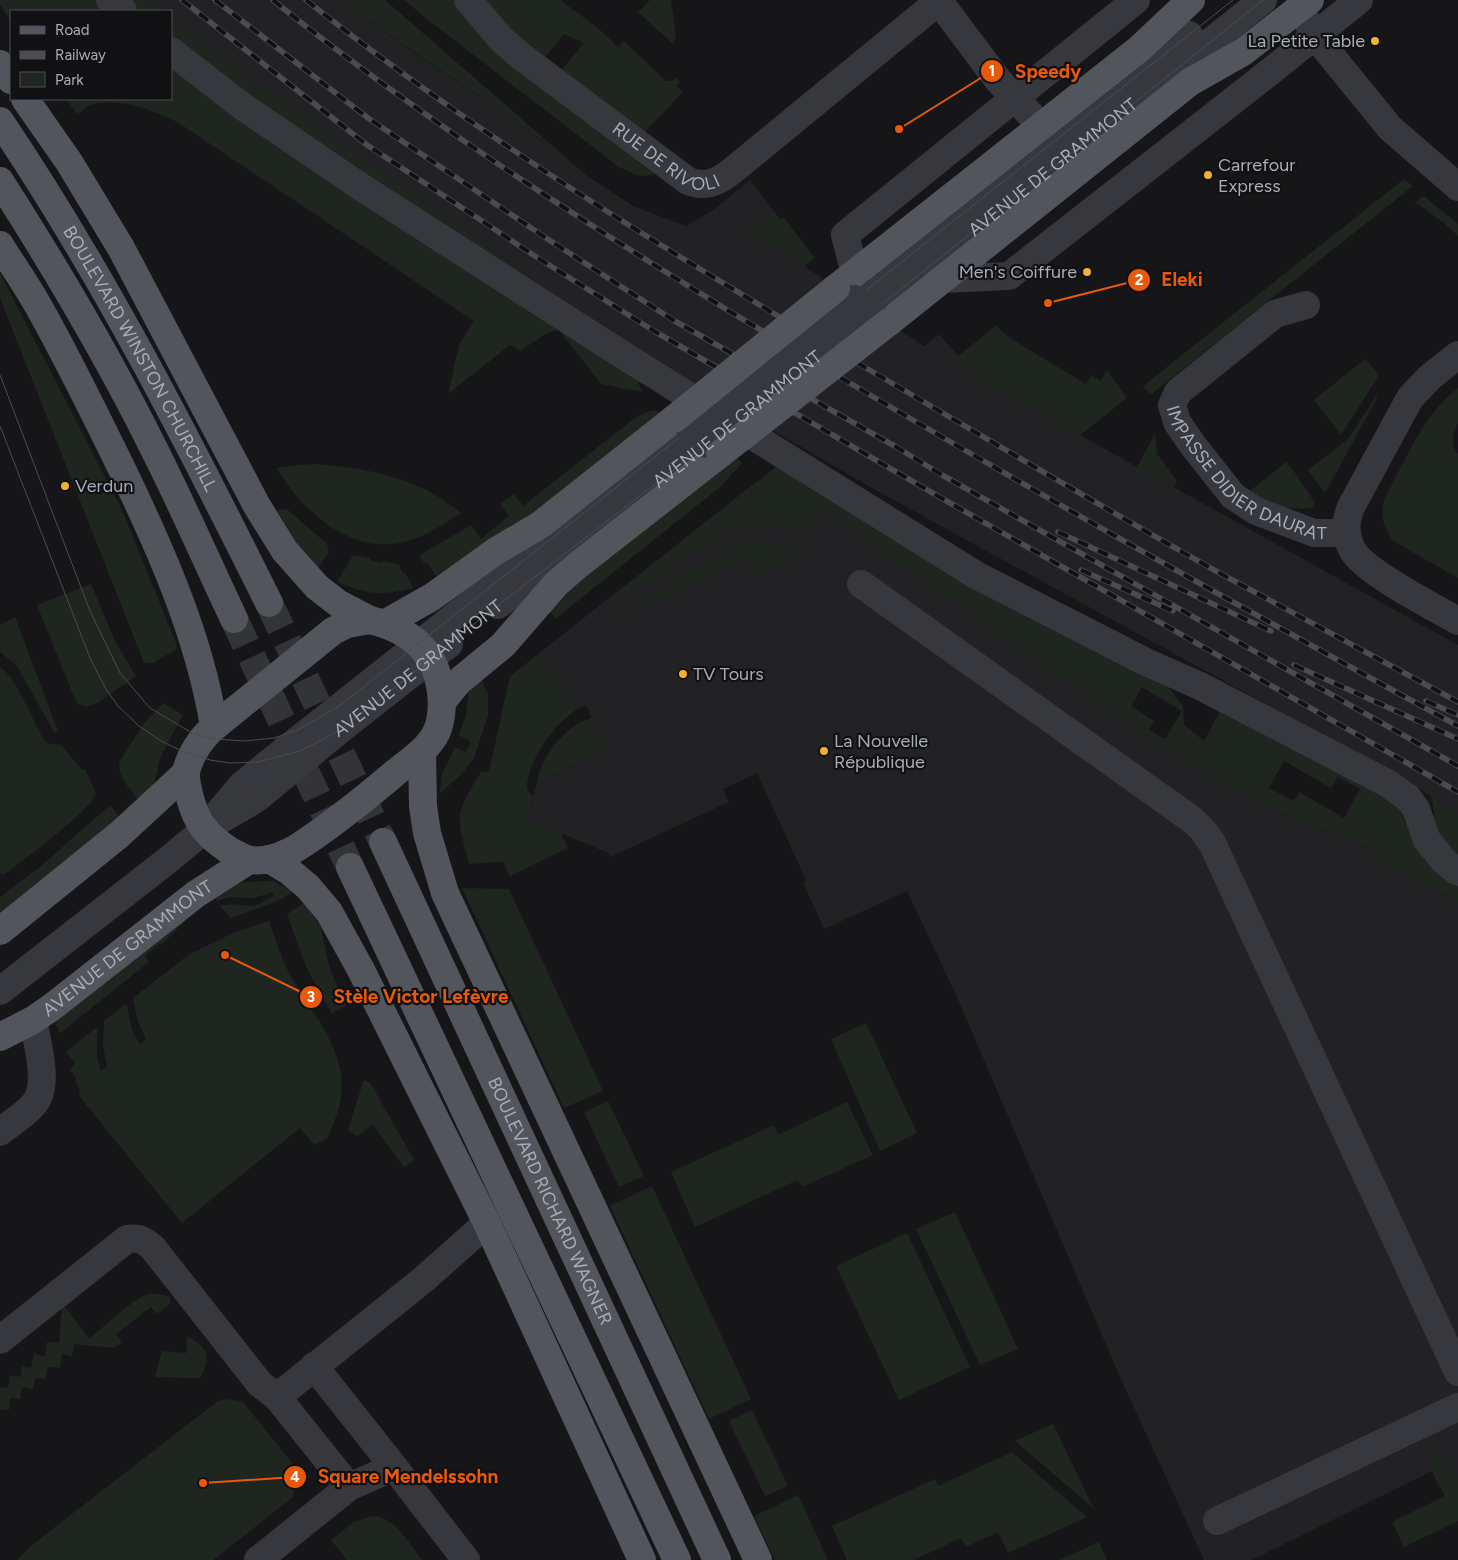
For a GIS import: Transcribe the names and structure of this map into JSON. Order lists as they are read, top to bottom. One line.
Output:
{"streets":{"main road":["AVENUE DE GRAMMONT","BOULEVARD WINSTON CHURCHILL","BOULEVARD RICHARD WAGNER"],"street":["RUE DE RIVOLI","IMPASSE DIDIER DAURAT"]},"places":["La Petite Table","Speedy","Carrefour Express","Men's Coiffure","Eleki","Verdun","TV Tours","La Nouvelle République","Stèle Victor Lefèvre","Square Mendelssohn"],"legend":["Road","Railway","Park"]}
